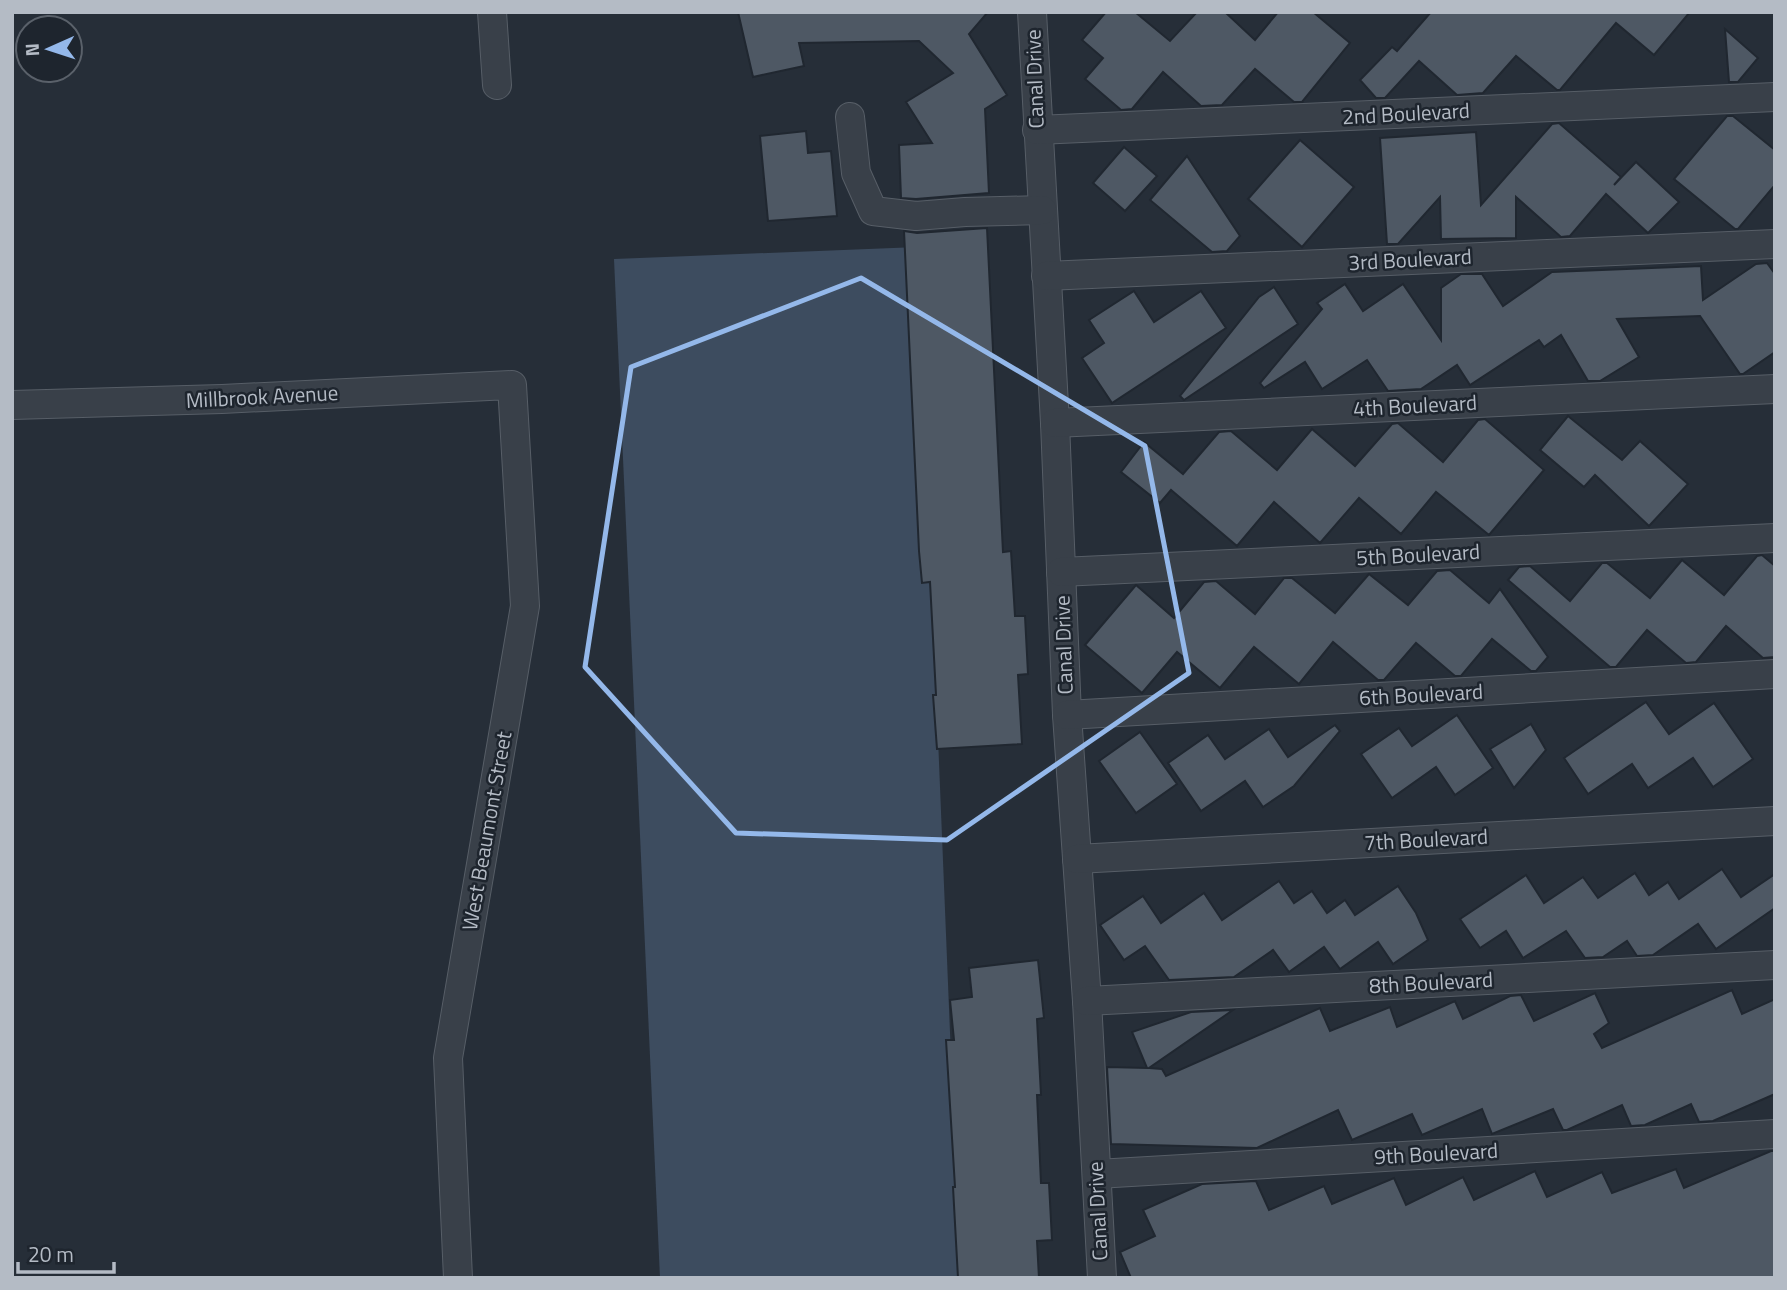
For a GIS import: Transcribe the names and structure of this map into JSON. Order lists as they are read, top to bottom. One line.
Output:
{"streets":{"street":["Canal Drive","2nd Boulevard","3rd Boulevard","Millbrook Avenue","4th Boulevard","5th Boulevard","6th Boulevard","West Beaumont Street","7th Boulevard","8th Boulevard","9th Boulevard"]},"crossings":[["Canal Drive","2nd Boulevard"],["Canal Drive","3rd Boulevard"],["Canal Drive","4th Boulevard"],["Canal Drive","5th Boulevard"],["Canal Drive","6th Boulevard"],["Canal Drive","7th Boulevard"],["Canal Drive","8th Boulevard"],["Canal Drive","9th Boulevard"],["Millbrook Avenue","West Beaumont Street"]],"scale_bar":"20 m","north":"left"}
